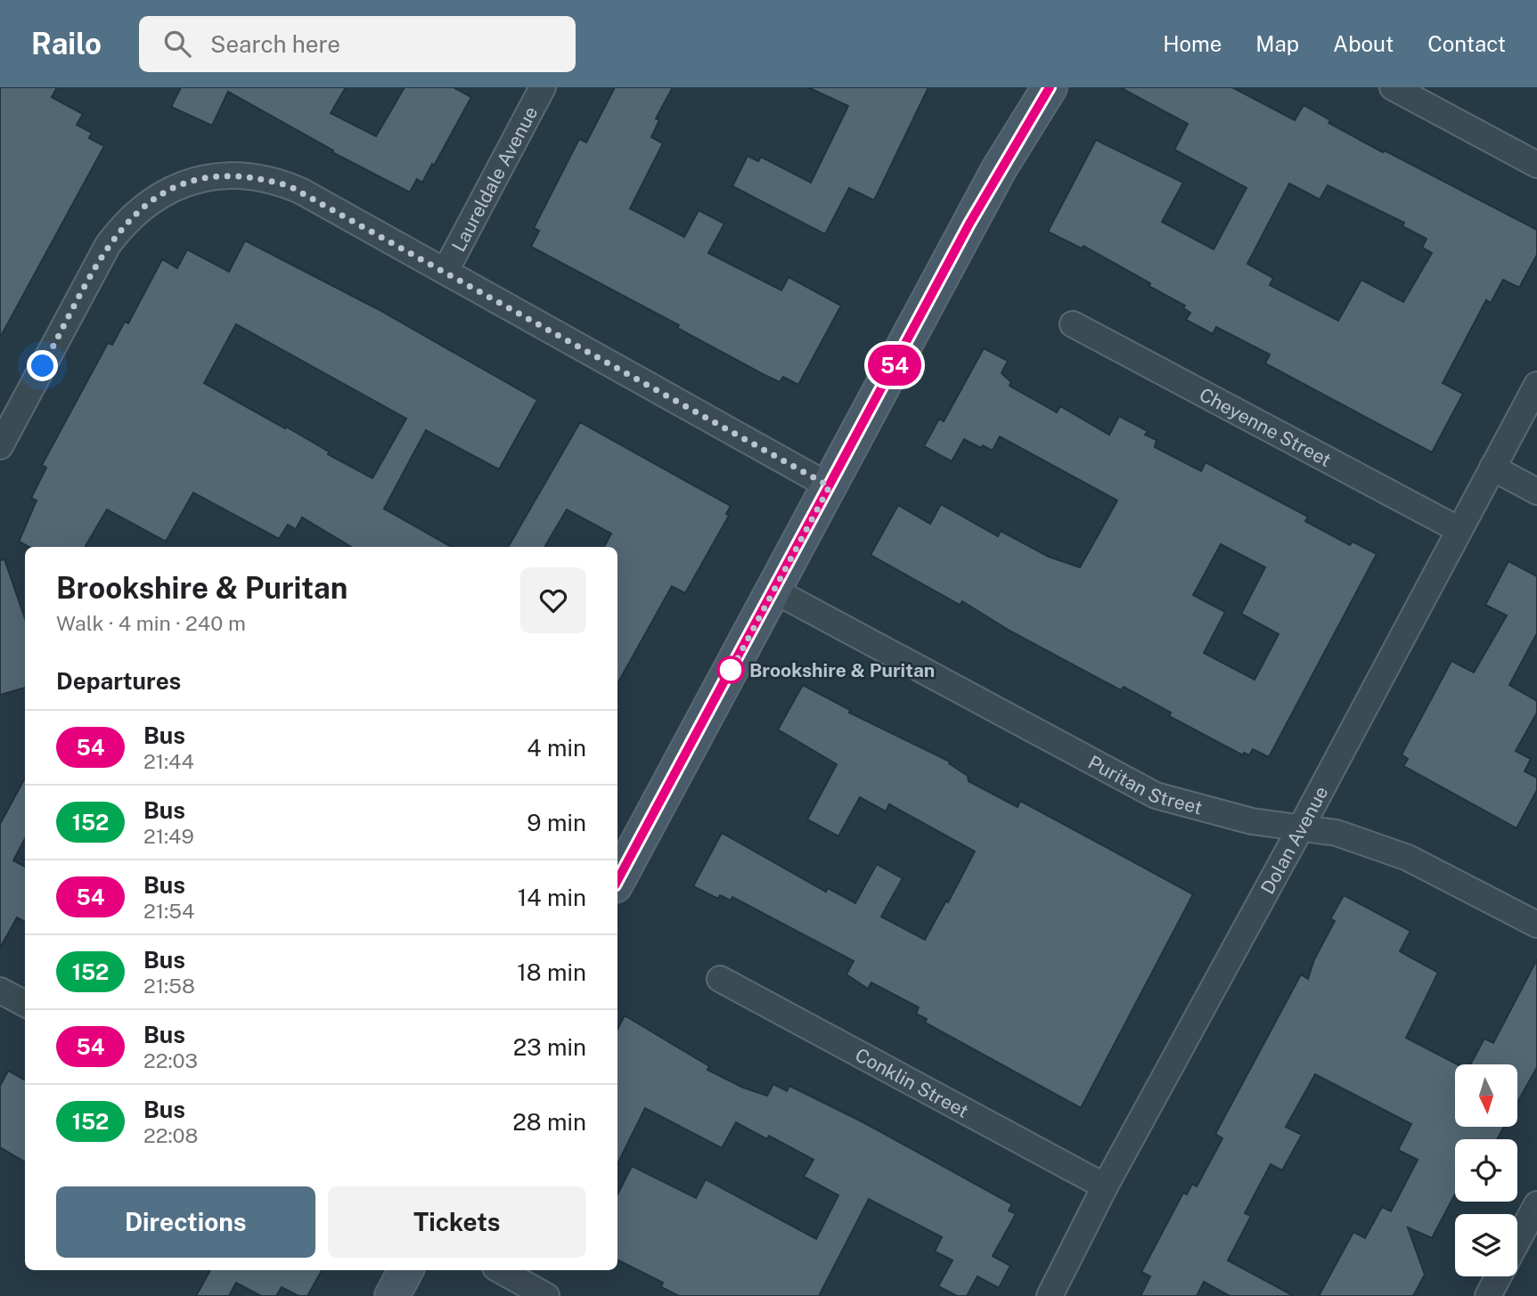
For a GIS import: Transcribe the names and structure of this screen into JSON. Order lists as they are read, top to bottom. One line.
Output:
{"streets":{"street":["Laureldale Avenue","Cheyenne Street","Puritan Street","Dolan Avenue","Conklin Street"]},"crossings":[["Cheyenne Street","Dolan Avenue"],["Puritan Street","Dolan Avenue"],["Dolan Avenue","Conklin Street"]],"places":["Brookshire & Puritan"],"lines":["bus line 54"],"north":"bottom","page":{"header":"Railo","search":"Search here","nav":["Home","Map","About","Contact"],"on_map":"54","heading":[["Brookshire & Puritan","Walk · 4 min · 240 m"],"Departures"],"list":[{"mark":"54","name":"Bus","note":"21:44","value":"4 min"},{"mark":"152","name":"Bus","note":"21:49","value":"9 min"},{"mark":"54","name":"Bus","note":"21:54","value":"14 min"},{"mark":"152","name":"Bus","note":"21:58","value":"18 min"},{"mark":"54","name":"Bus","note":"22:03","value":"23 min"},{"mark":"152","name":"Bus","note":"22:08","value":"28 min"}],"buttons":["Directions","Tickets"]}}
